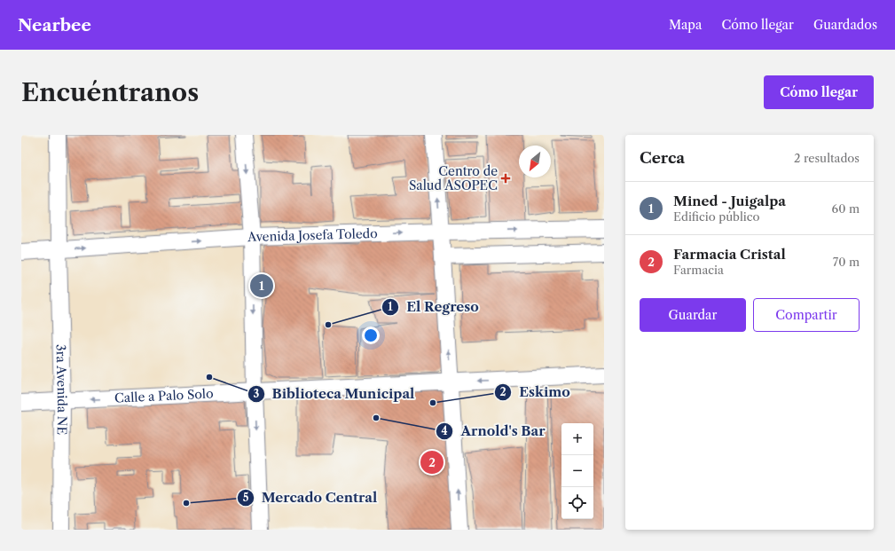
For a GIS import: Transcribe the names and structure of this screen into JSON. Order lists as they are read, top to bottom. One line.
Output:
{"streets":{"street":["Avenida Josefa Toledo","3ra Avenida NE","Calle a Palo Solo"]},"crossings":[["Avenida Josefa Toledo","3ra Avenida NE"],["3ra Avenida NE","Calle a Palo Solo"]],"one_way":["Avenida Josefa Toledo"],"places":{"health":["Centro de Salud ASOPEC"],"other":["El Regreso","Biblioteca Municipal","Eskimo","Arnold's Bar","Mercado Central"]},"north":"bottom left","page":{"header":"Nearbee","nav":["Mapa","Cómo llegar","Guardados"],"buttons":["Cómo llegar",["Guardar","Compartir"]],"title":"Encuéntranos","heading":["Cerca","2 resultados"],"list":[{"mark":"1","name":"Mined - Juigalpa","note":"Edificio público","value":"60 m"},{"mark":"2","name":"Farmacia Cristal","note":"Farmacia","value":"70 m"}],"pins":["1","2"],"map_buttons":["+","−"]}}
